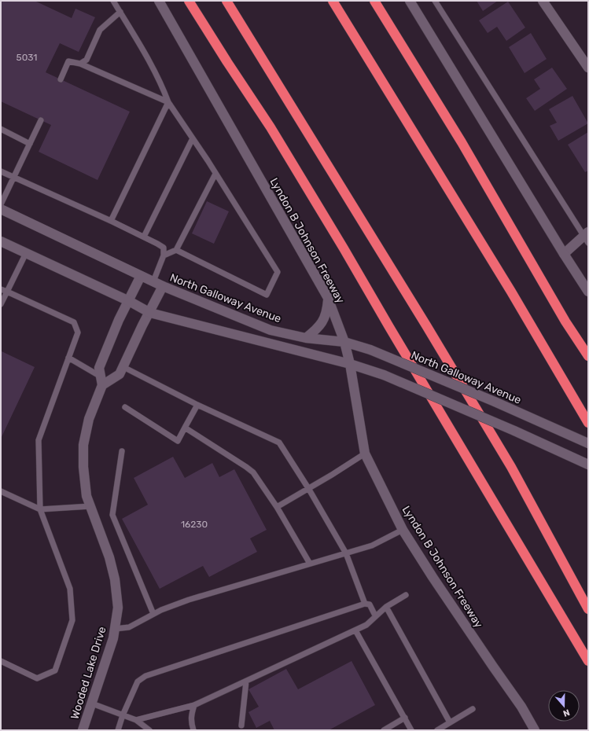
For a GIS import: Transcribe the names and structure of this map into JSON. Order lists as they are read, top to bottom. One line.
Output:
{"streets":{"main road":["Lyndon B Johnson Freeway","North Galloway Avenue","Wooded Lake Drive"]},"crossings":[["Lyndon B Johnson Freeway","North Galloway Avenue"],["North Galloway Avenue","Wooded Lake Drive"]],"house_numbers":["5031","16230"],"north":"bottom"}
